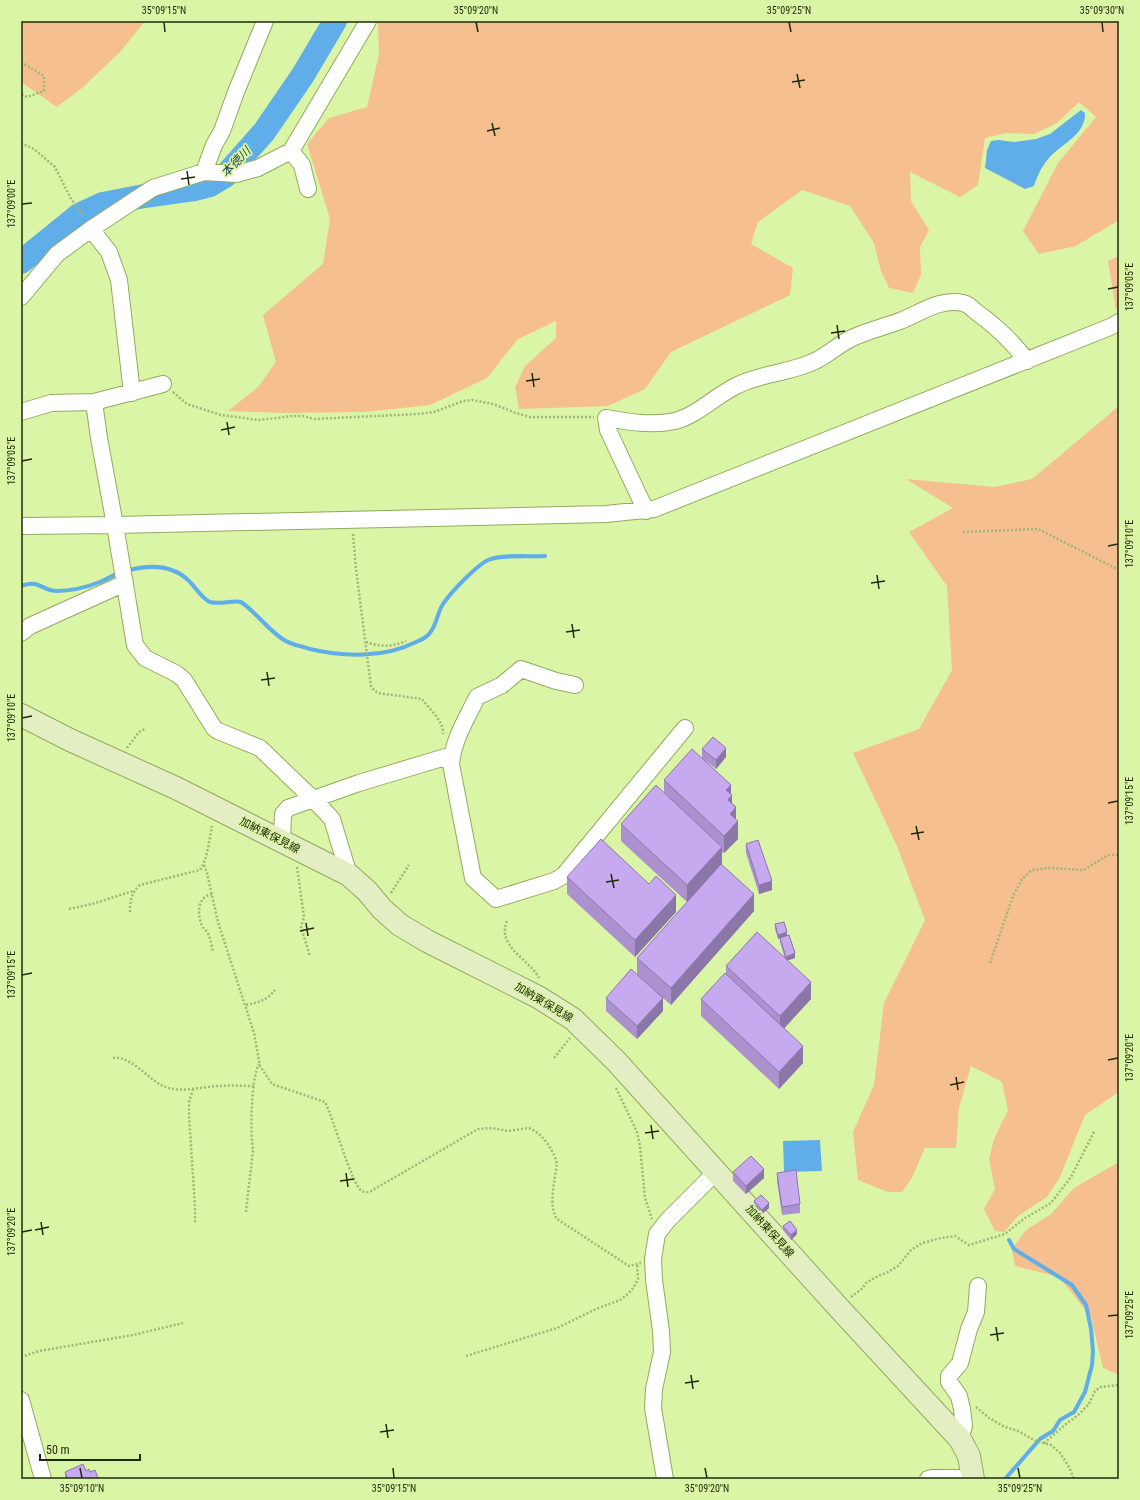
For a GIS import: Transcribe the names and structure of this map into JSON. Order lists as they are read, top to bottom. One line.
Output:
{"streets":{"main road":["加納東保見線"]},"water":["本徳川"],"scale_bar":"50 m","coordinates":["35°09'15\"N","35°09'20\"N","35°09'25\"N","35°09'30\"N","137°09'00\"E","137°09'05\"E","137°09'10\"E","137°09'15\"E","137°09'20\"E","137°09'25\"E","35°09'10\"N"]}
